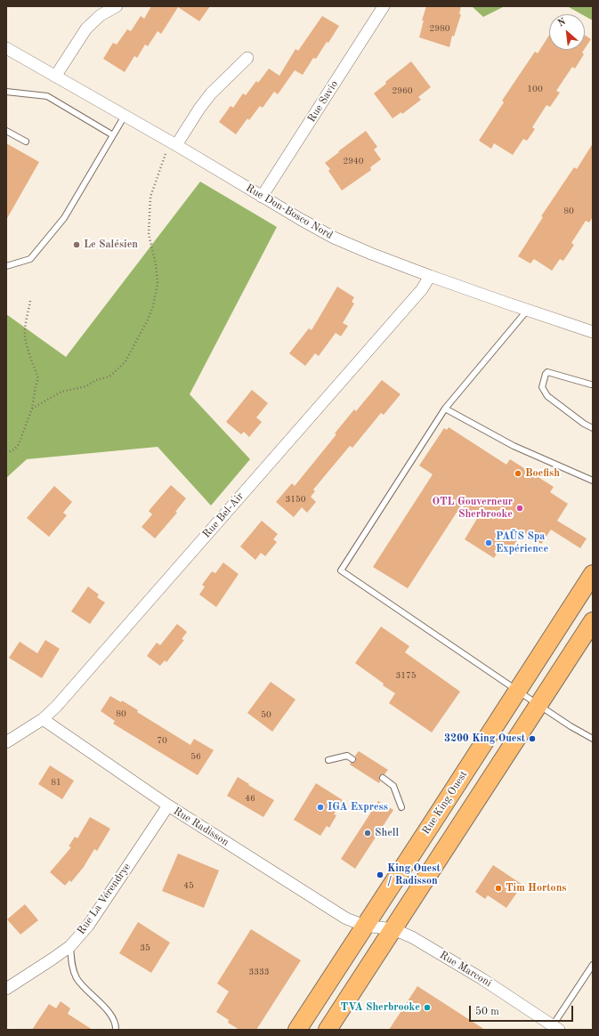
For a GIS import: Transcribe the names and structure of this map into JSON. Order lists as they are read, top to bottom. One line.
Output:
{"streets":{"main road":["Rue King Ouest"],"street":["Rue Savio","Rue Don-Bosco Nord","Rue Bel-Air","Rue Radisson","Rue La Vérendrye","Rue Marconi"]},"crossings":[["Rue Savio","Rue Don-Bosco Nord"],["Rue Don-Bosco Nord","Rue Bel-Air"],["Rue Bel-Air","Rue Radisson"],["Rue King Ouest","Rue Radisson"],["Rue King Ouest","Rue Marconi"],["Rue Radisson","Rue La Vérendrye"],["Rue Radisson","Rue Marconi"]],"places":["Le Salésien","Boefish","OTL Gouverneur Sherbrooke","PAŪS Spa Expérience","3200 King Ouest","IGA Express","Shell","King Ouest / Radisson","Tim Hortons","TVA Sherbrooke"],"house_numbers":["2980","100","2960","2940","80","3150","3175","80","50","70","56","81","46","45","35","3333"],"scale_bar":"50 m","north":"top left"}
